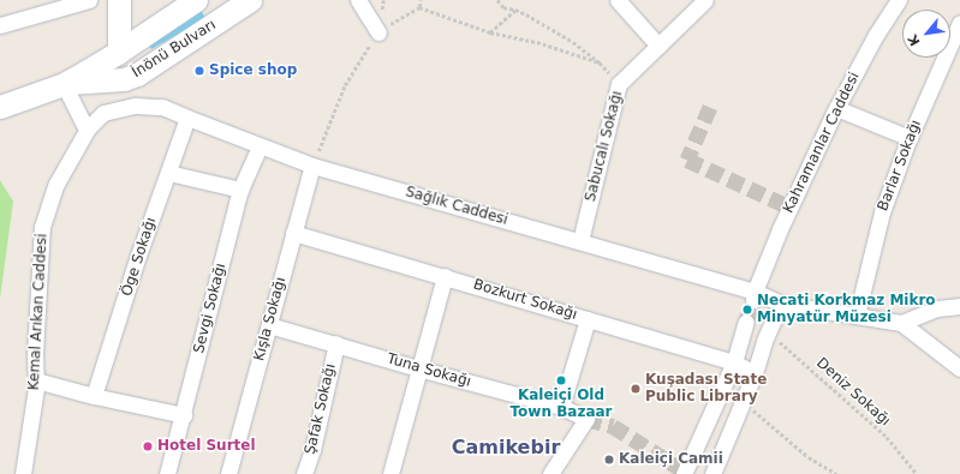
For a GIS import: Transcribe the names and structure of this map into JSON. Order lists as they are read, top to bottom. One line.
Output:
{"streets":{"main road":["İnönü Bulvarı"],"street":["Kahramanlar Caddesi","Sabucalı Sokağı","Barlar Sokağı","Sağlık Caddesi","Öge Sokağı","Bozkurt Sokağı","Sevgi Sokağı","Kemal Arıkan Caddesi","Kışla Sokağı","Tuna Sokağı","Şafak Sokağı"],"path":["Deniz Sokağı"]},"crossings":[["Kahramanlar Caddesi","Sağlık Caddesi"],["Sabucalı Sokağı","Sağlık Caddesi"],["Barlar Sokağı","Sağlık Caddesi"],["Sağlık Caddesi","Öge Sokağı"],["Sağlık Caddesi","Sevgi Sokağı"],["Sağlık Caddesi","Kemal Arıkan Caddesi"],["Sağlık Caddesi","Kışla Sokağı"],["Bozkurt Sokağı","Kışla Sokağı"],["Kışla Sokağı","Tuna Sokağı"],["Tuna Sokağı","Şafak Sokağı"]],"districts":["Camikebir"],"places":["Spice shop","Necati Korkmaz Mikro Minyatür Müzesi","Kaleiçi Old Town Bazaar","Kuşadası State Public Library","Hotel Surtel","Kaleiçi Camii"],"north":"bottom left"}
